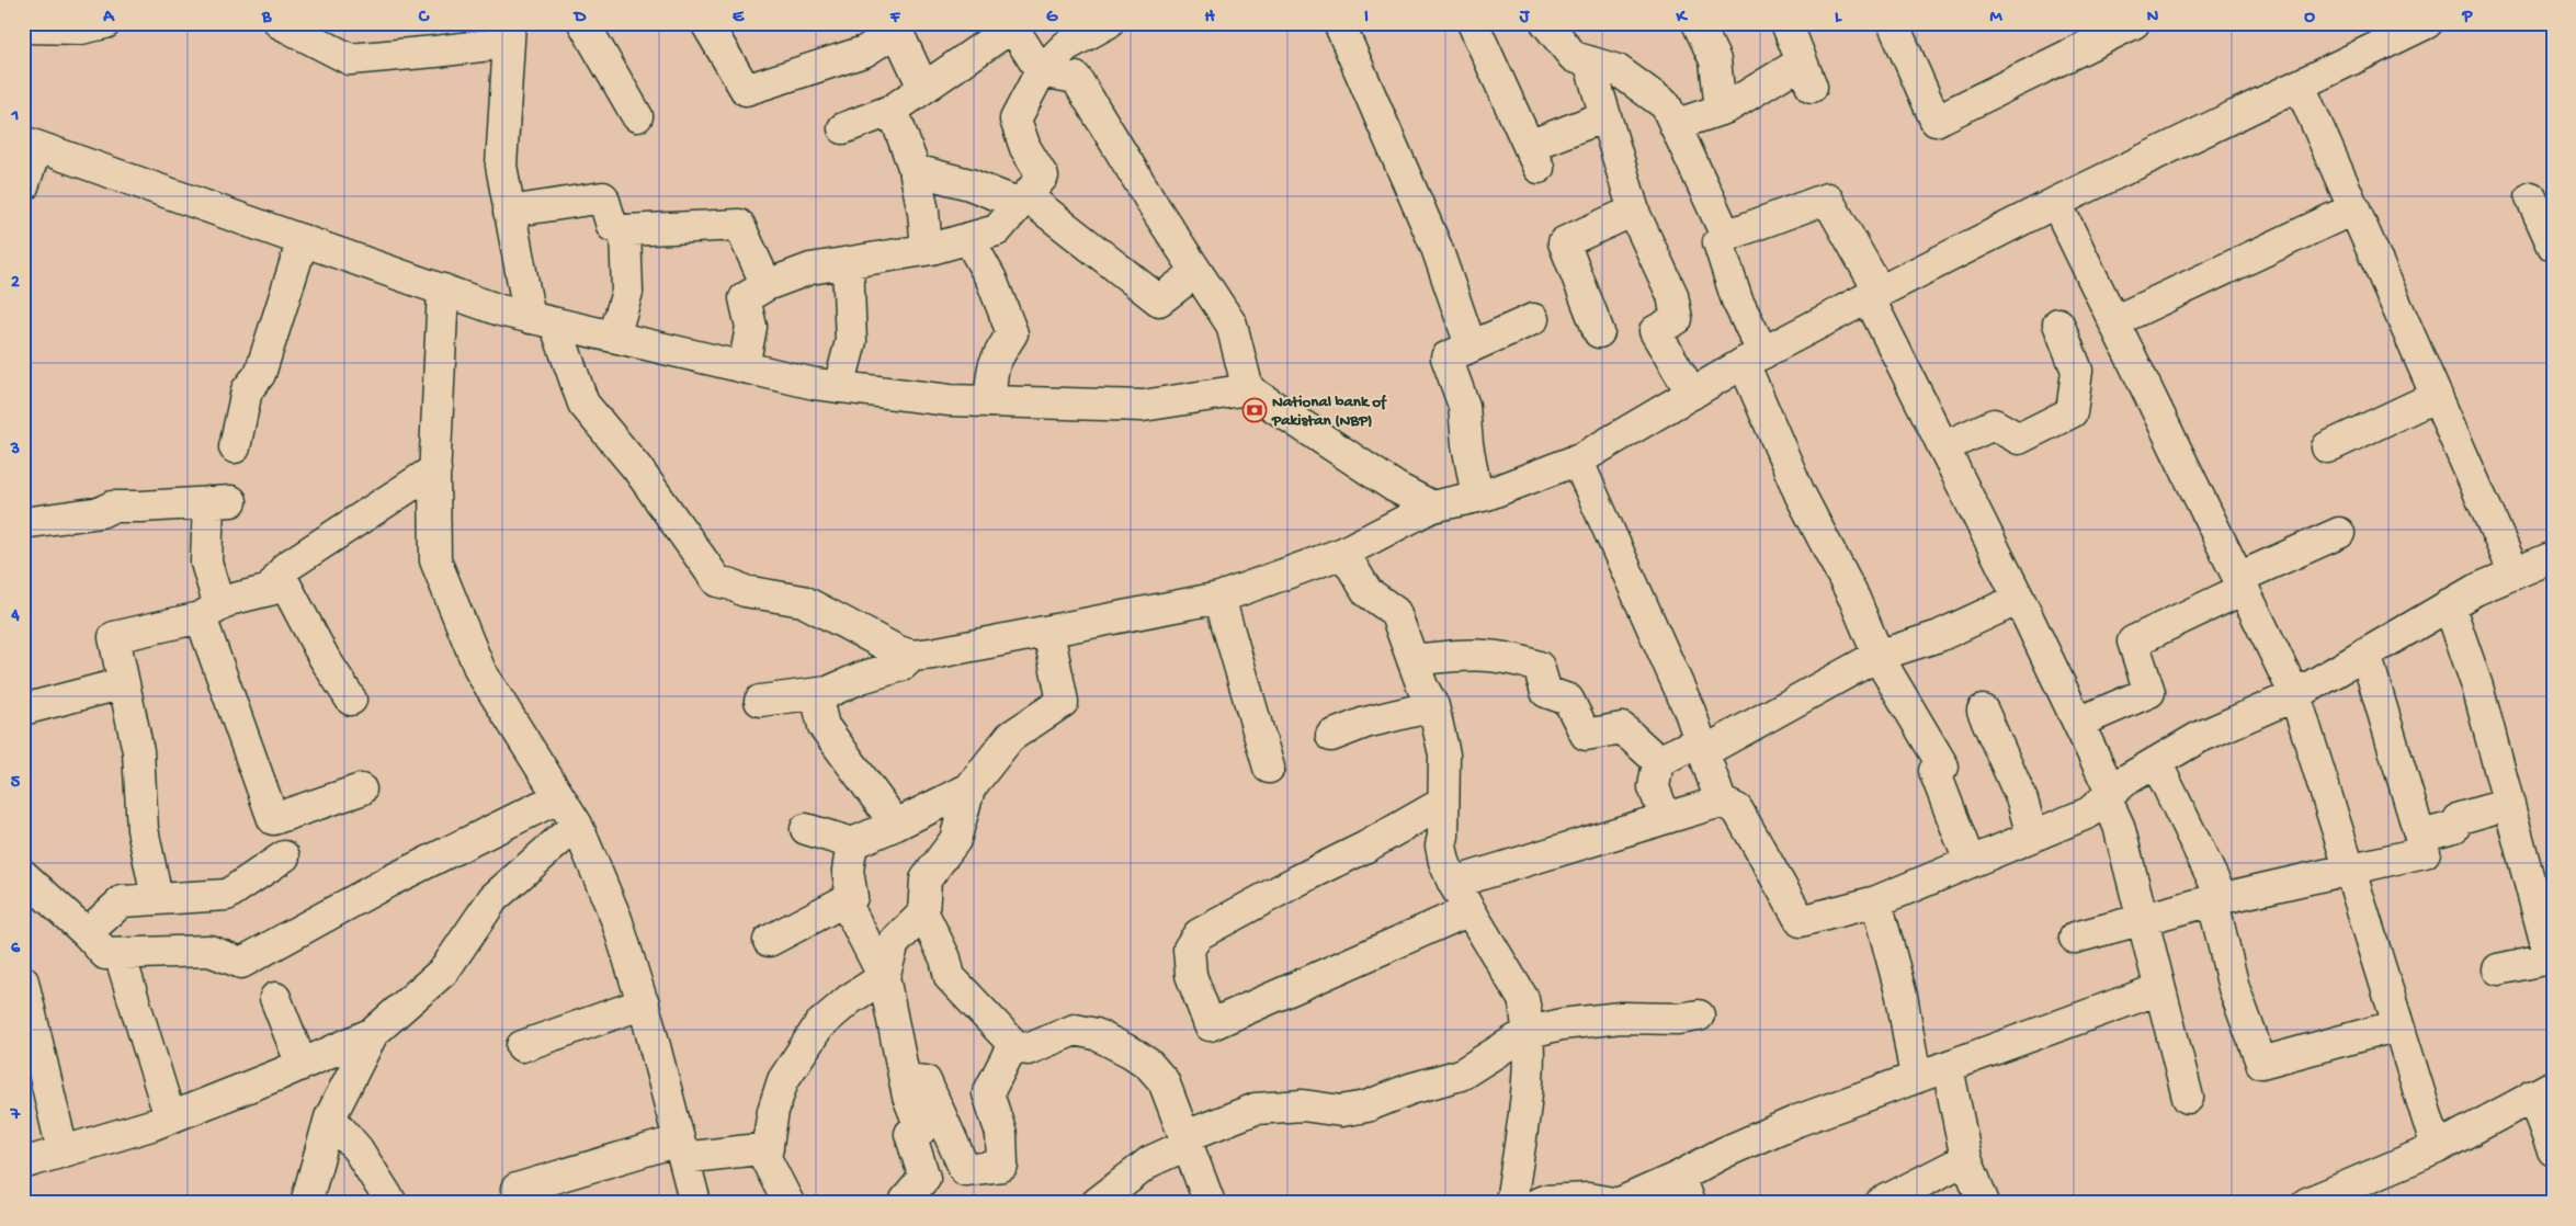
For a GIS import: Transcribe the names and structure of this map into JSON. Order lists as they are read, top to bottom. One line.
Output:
{"places":{"bank":["National bank of Pakistan (NBP)"]},"grid":{"columns":["A","B","C","D","E","F","G","H","I","J","K","L","M","N","O","P"],"rows":["1","2","3","4","5","6","7"]}}
